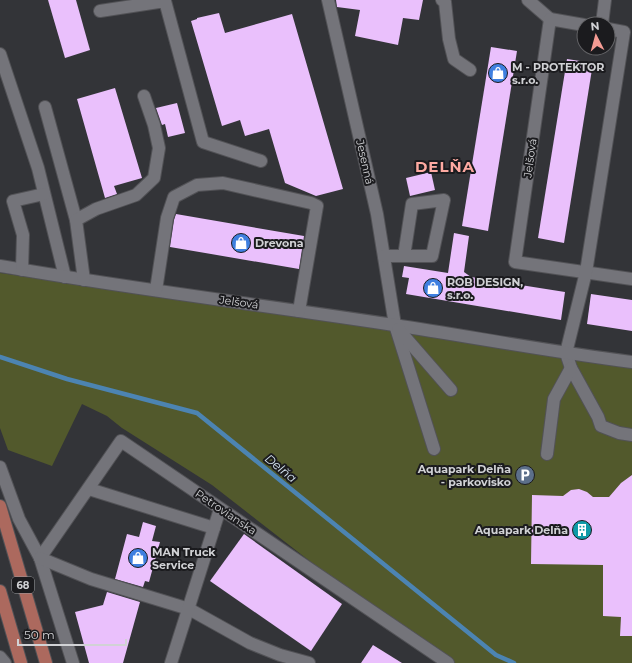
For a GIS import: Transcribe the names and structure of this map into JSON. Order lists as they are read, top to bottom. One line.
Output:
{"streets":{"main road":["68"],"street":["Jelšová","Jesenná","Petrovianska"]},"crossings":[["Jelšová","Jesenná"]],"districts":["DELŇA"],"water":["Delňa"],"places":{"shop":["M - PROTEKTOR s.r.o.","Drevona","ROB DESIGN, s.r.o.","MAN Truck Service"],"parking":["Aquapark Delňa - parkovisko"],"building":["Aquapark Delňa"]},"scale_bar":"50 m","north":"top"}
